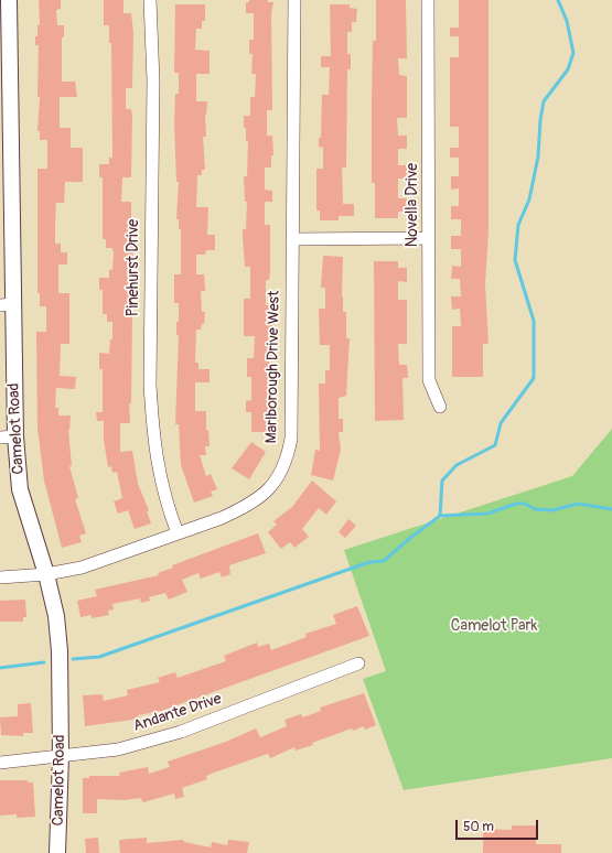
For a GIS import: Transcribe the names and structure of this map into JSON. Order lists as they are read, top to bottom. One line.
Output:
{"streets":{"street":["Novella Drive","Pinehurst Drive","Marlborough Drive West","Camelot Road","Andante Drive"]},"crossings":[["Pinehurst Drive","Marlborough Drive West"],["Marlborough Drive West","Camelot Road"],["Camelot Road","Andante Drive"]],"parks":["Camelot Park"],"scale_bar":"50 m"}
